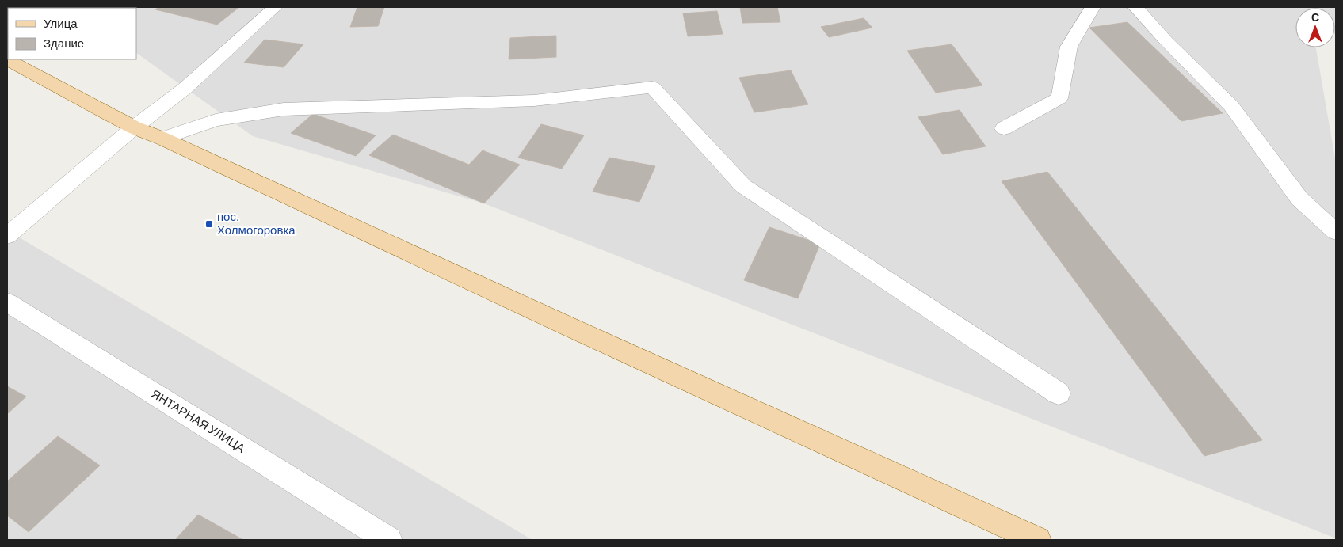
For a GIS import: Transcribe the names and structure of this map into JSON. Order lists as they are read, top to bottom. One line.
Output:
{"streets":{"street":["ЯНТАРНАЯ УЛИЦА"]},"places":{"transit":["пос. Холмогоровка"]},"legend":["Улица","Здание"],"north":"top"}
